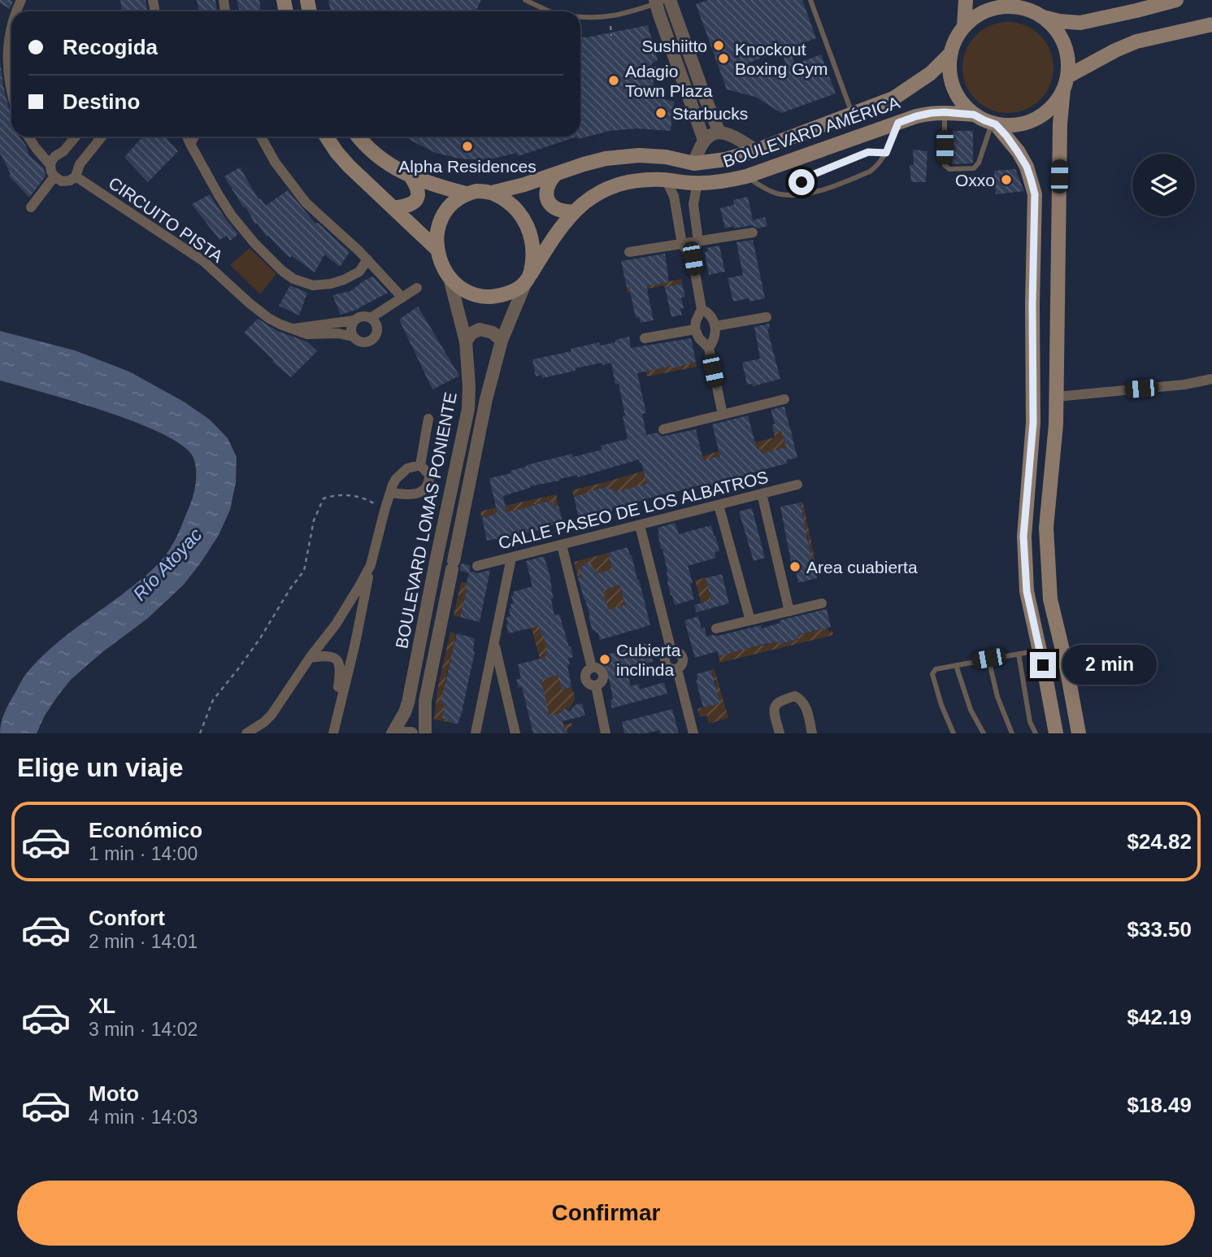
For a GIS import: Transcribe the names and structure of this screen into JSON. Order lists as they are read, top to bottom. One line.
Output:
{"streets":{"main road":["BOULEVARD AMÉRICA"],"street":["CIRCUITO PISTA","CALLE PASEO DE LOS ALBATROS","BOULEVARD LOMAS PONIENTE"]},"crossings":[["BOULEVARD AMÉRICA","BOULEVARD LOMAS PONIENTE"]],"water":["Río Atoyac"],"places":["Sushiitto","Knockout Boxing Gym","Adagio Town Plaza","Starbucks","Alpha Residences","Oxxo","Area cuabierta","Cubierta inclinda"],"page":{"banner":["Recogida","Destino"],"bubble":"2 min","heading":"Elige un viaje","list":[{"name":"Económico","note":"1 min · 14:00","value":"$24.82"},{"name":"Confort","note":"2 min · 14:01","value":"$33.50"},{"name":"XL","note":"3 min · 14:02","value":"$42.19"},{"name":"Moto","note":"4 min · 14:03","value":"$18.49"}],"buttons":"Confirmar"}}
